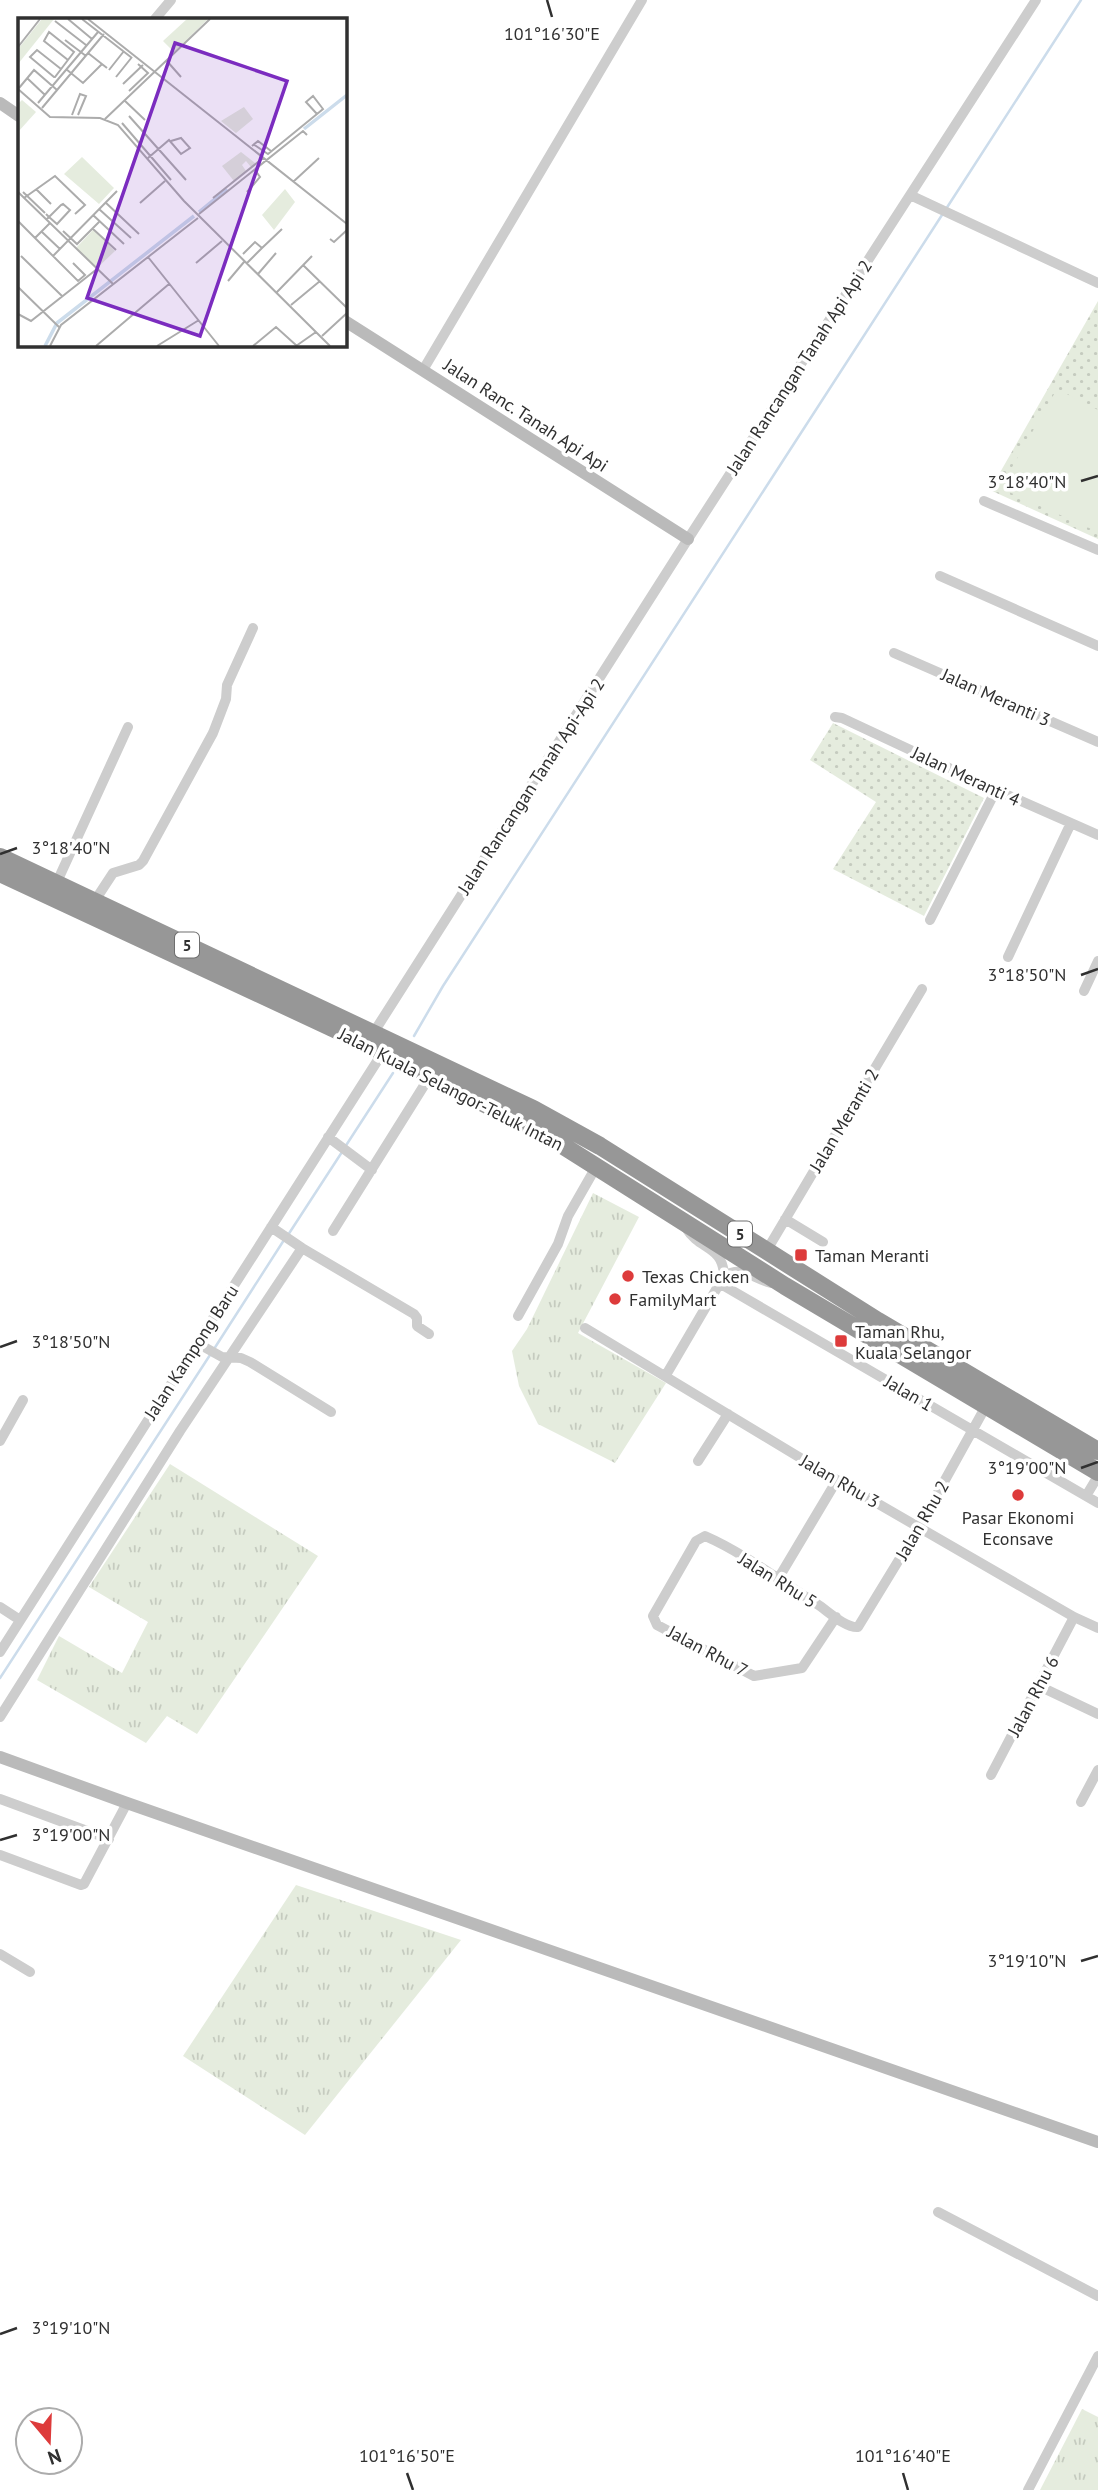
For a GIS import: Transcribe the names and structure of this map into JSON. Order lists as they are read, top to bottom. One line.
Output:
{"streets":{"highway":["5","Jalan Kuala Selangor-Teluk Intan"],"street":["Jalan Rancangan Tanah Api Api 2","Jalan Ranc. Tanah Api Api","Jalan Meranti 3","Jalan Meranti 4","Jalan Rancangan Tanah Api-Api 2","Jalan Meranti 2","Jalan Kampong Baru","Jalan 1","Jalan Rhu 3","Jalan Rhu 2","Jalan Rhu 5","Jalan Rhu 7","Jalan Rhu 6"]},"crossings":[["Jalan Rancangan Tanah Api Api 2","Jalan Ranc. Tanah Api Api"],["Jalan Rancangan Tanah Api Api 2","Jalan Rancangan Tanah Api-Api 2"],["Jalan Ranc. Tanah Api Api","Jalan Rancangan Tanah Api-Api 2"],["Jalan Rancangan Tanah Api-Api 2","Jalan Kuala Selangor-Teluk Intan"],["Jalan Kuala Selangor-Teluk Intan","Jalan Meranti 2"],["Jalan Kuala Selangor-Teluk Intan","Jalan Kampong Baru"],["Jalan Kuala Selangor-Teluk Intan","Jalan Rhu 2"],["Jalan 1","Jalan Rhu 2"],["Jalan Rhu 3","Jalan Rhu 2"],["Jalan Rhu 3","Jalan Rhu 6"],["Jalan Rhu 2","Jalan Rhu 5"],["Jalan Rhu 5","Jalan Rhu 7"]],"places":{"transit":["Taman Meranti","Taman Rhu, Kuala Selangor"],"other":["Texas Chicken","FamilyMart","Pasar Ekonomi Econsave"]},"north":"bottom","coordinates":["101°16'30\"E","3°18'40\"N","3°18'50\"N","3°19'00\"N","3°19'10\"N","101°16'50\"E","101°16'40\"E"]}
